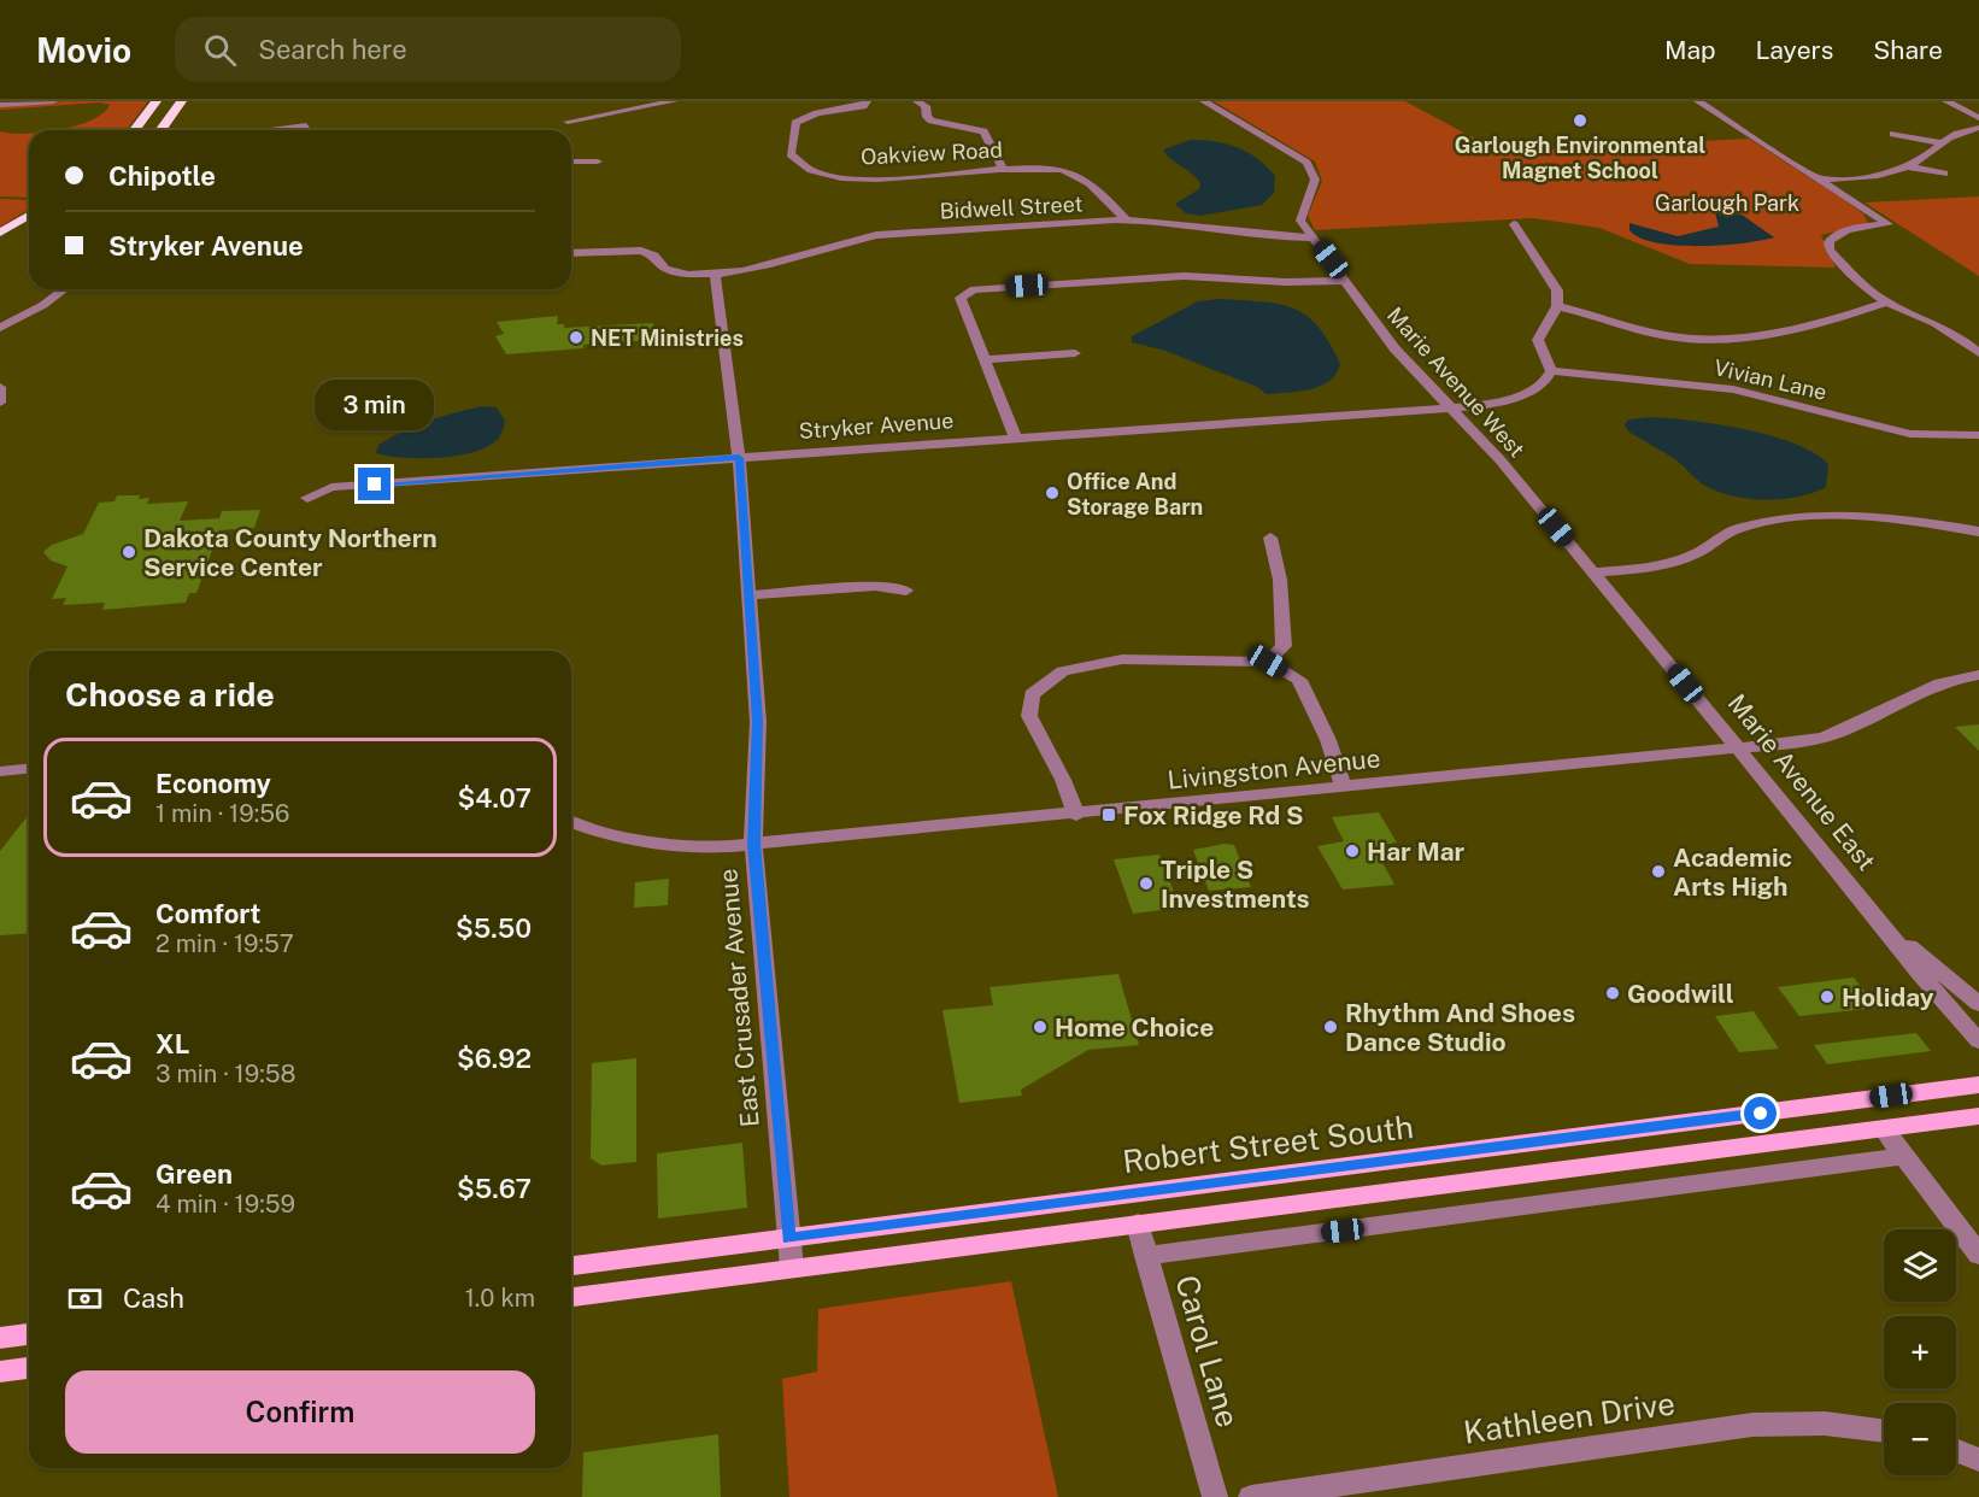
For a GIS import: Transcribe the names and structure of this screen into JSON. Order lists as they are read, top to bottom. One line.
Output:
{"streets":{"main road":["Robert Street South"],"street":["Oakview Road","Bidwell Street","Vivian Lane","Marie Avenue West","Stryker Avenue","Livingston Avenue","Marie Avenue East","East Crusader Avenue","Carol Lane","Kathleen Drive"]},"crossings":[["Oakview Road","Bidwell Street"],["Bidwell Street","Marie Avenue West"],["Bidwell Street","East Crusader Avenue"],["Vivian Lane","Stryker Avenue"],["Marie Avenue West","Stryker Avenue"],["Marie Avenue West","Marie Avenue East"],["Stryker Avenue","East Crusader Avenue"],["Livingston Avenue","Marie Avenue East"],["Livingston Avenue","East Crusader Avenue"],["East Crusader Avenue","Robert Street South"]],"parks":["Garlough Park"],"places":{"other":["Garlough Environmental Magnet School","NET Ministries","Office And Storage Barn","Dakota County Northern Service Center","Har Mar","Academic Arts High","Triple S Investments","Goodwill","Holiday","Home Choice","Rhythm And Shoes Dance Studio"],"transit":["Fox Ridge Rd S"]},"page":{"header":"Movio","search":"Search here","nav":["Map","Layers","Share"],"banner":["Chipotle","Stryker Avenue"],"bubble":"3 min","heading":"Choose a ride","list":[{"name":"Economy","note":"1 min · 19:56","value":"$4.07"},{"name":"Comfort","note":"2 min · 19:57","value":"$5.50"},{"name":"XL","note":"3 min · 19:58","value":"$6.92"},{"name":"Green","note":"4 min · 19:59","value":"$5.67"}],"map_buttons":["+","−"],"pay":["Cash","1.0 km"],"buttons":"Confirm"}}
